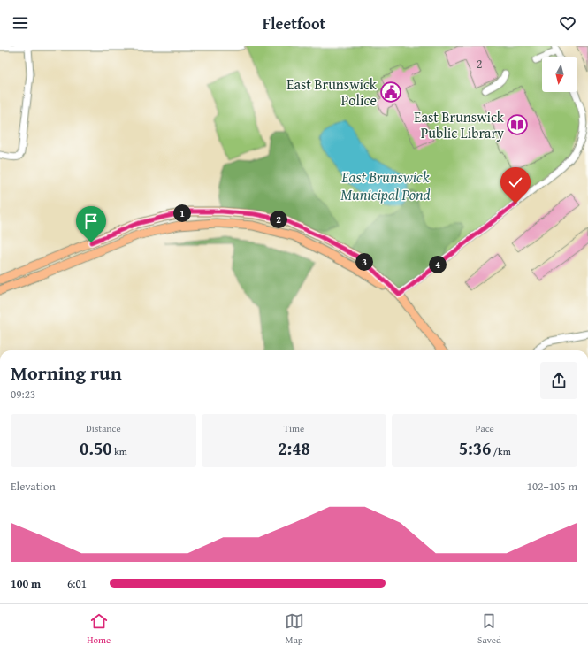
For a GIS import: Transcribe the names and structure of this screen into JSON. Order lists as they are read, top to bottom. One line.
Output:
{"water":["East Brunswick Municipal Pond"],"places":{"public building":["East Brunswick Police"],"library":["East Brunswick Public Library"]},"house_numbers":["2"],"north":"bottom","page":{"header":"Fleetfoot","pins":["1","2","3","4"],"heading":["Morning run","09:23"],"stats":[["Distance","0.50 km"],["Time","2:48"],["Pace","5:36 /km"]],"chart":["Elevation","102–105 m"],"list":[{"name":"100 m","note":"6:01"}],"tabs":["Home","Map","Saved"]}}
